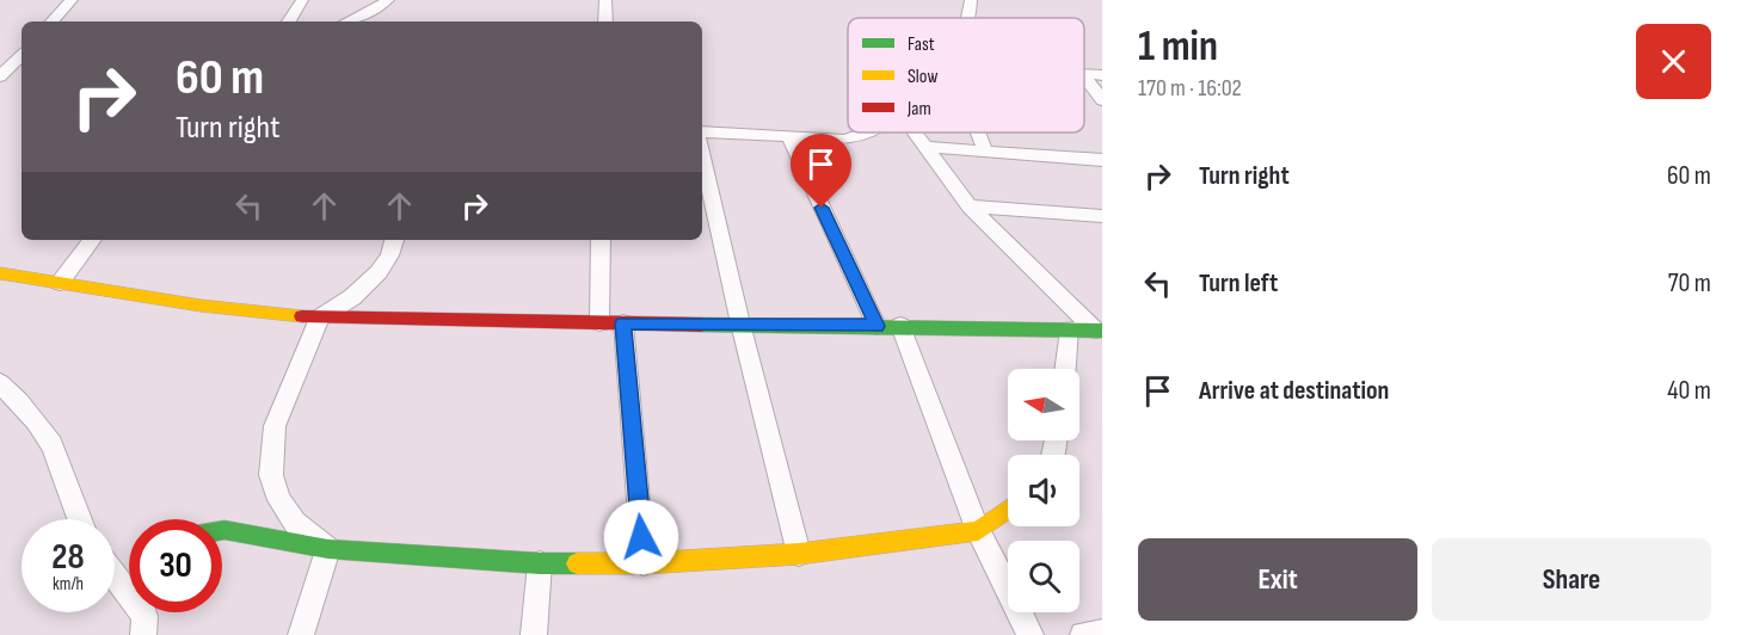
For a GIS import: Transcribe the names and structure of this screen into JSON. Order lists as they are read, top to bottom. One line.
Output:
{"legend":["Fast","Slow","Jam"],"north":"left","page":{"heading":["1 min","170 m · 16:02"],"turn":["60 m","Turn right"],"list":[{"name":"Turn right","value":"60 m"},{"name":"Turn left","value":"70 m"},{"name":"Arrive at destination","value":"40 m"}],"speed":"28 km/h","limit":"30","buttons":["Exit","Share"]}}
